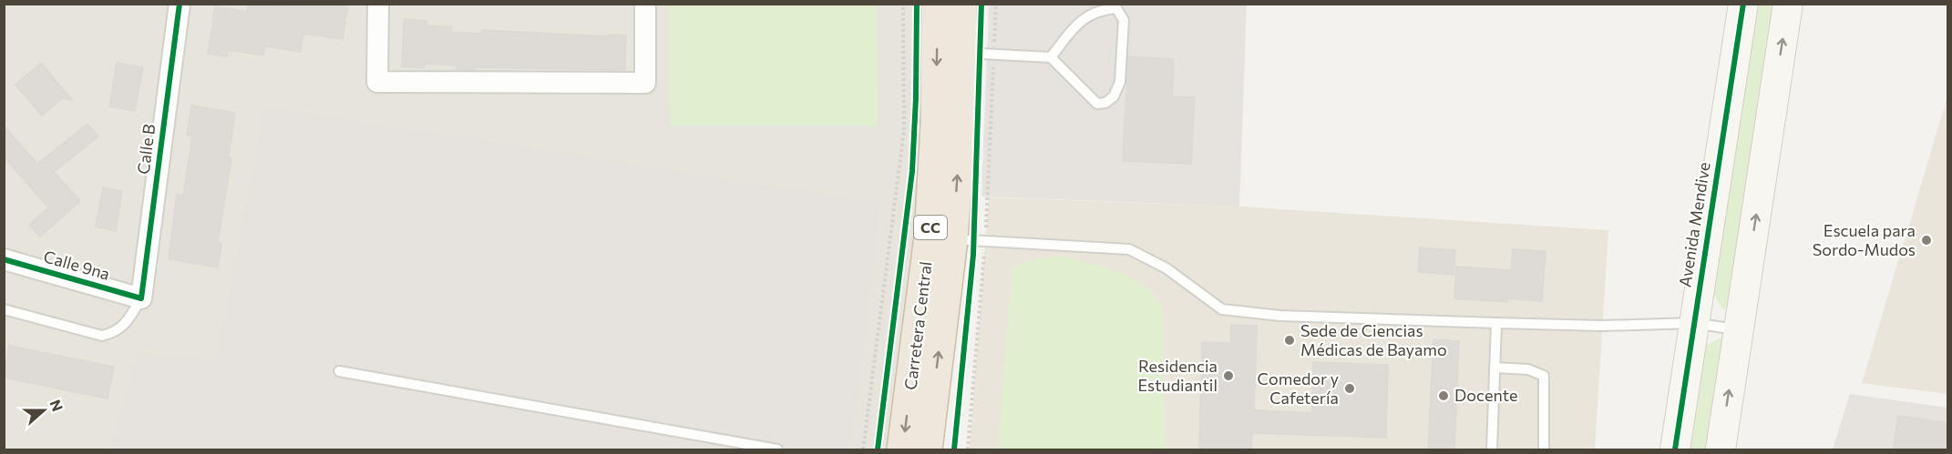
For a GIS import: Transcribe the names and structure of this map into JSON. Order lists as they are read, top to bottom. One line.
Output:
{"streets":{"highway":["CC","Carretera Central"],"street":["Calle B","Avenida Mendive","Calle 9na"]},"crossings":[["Calle B","Calle 9na"]],"places":["Escuela para Sordo-Mudos","Sede de Ciencias Médicas de Bayamo","Residencia Estudiantil","Comedor y Cafetería","Docente"],"north":"right"}
